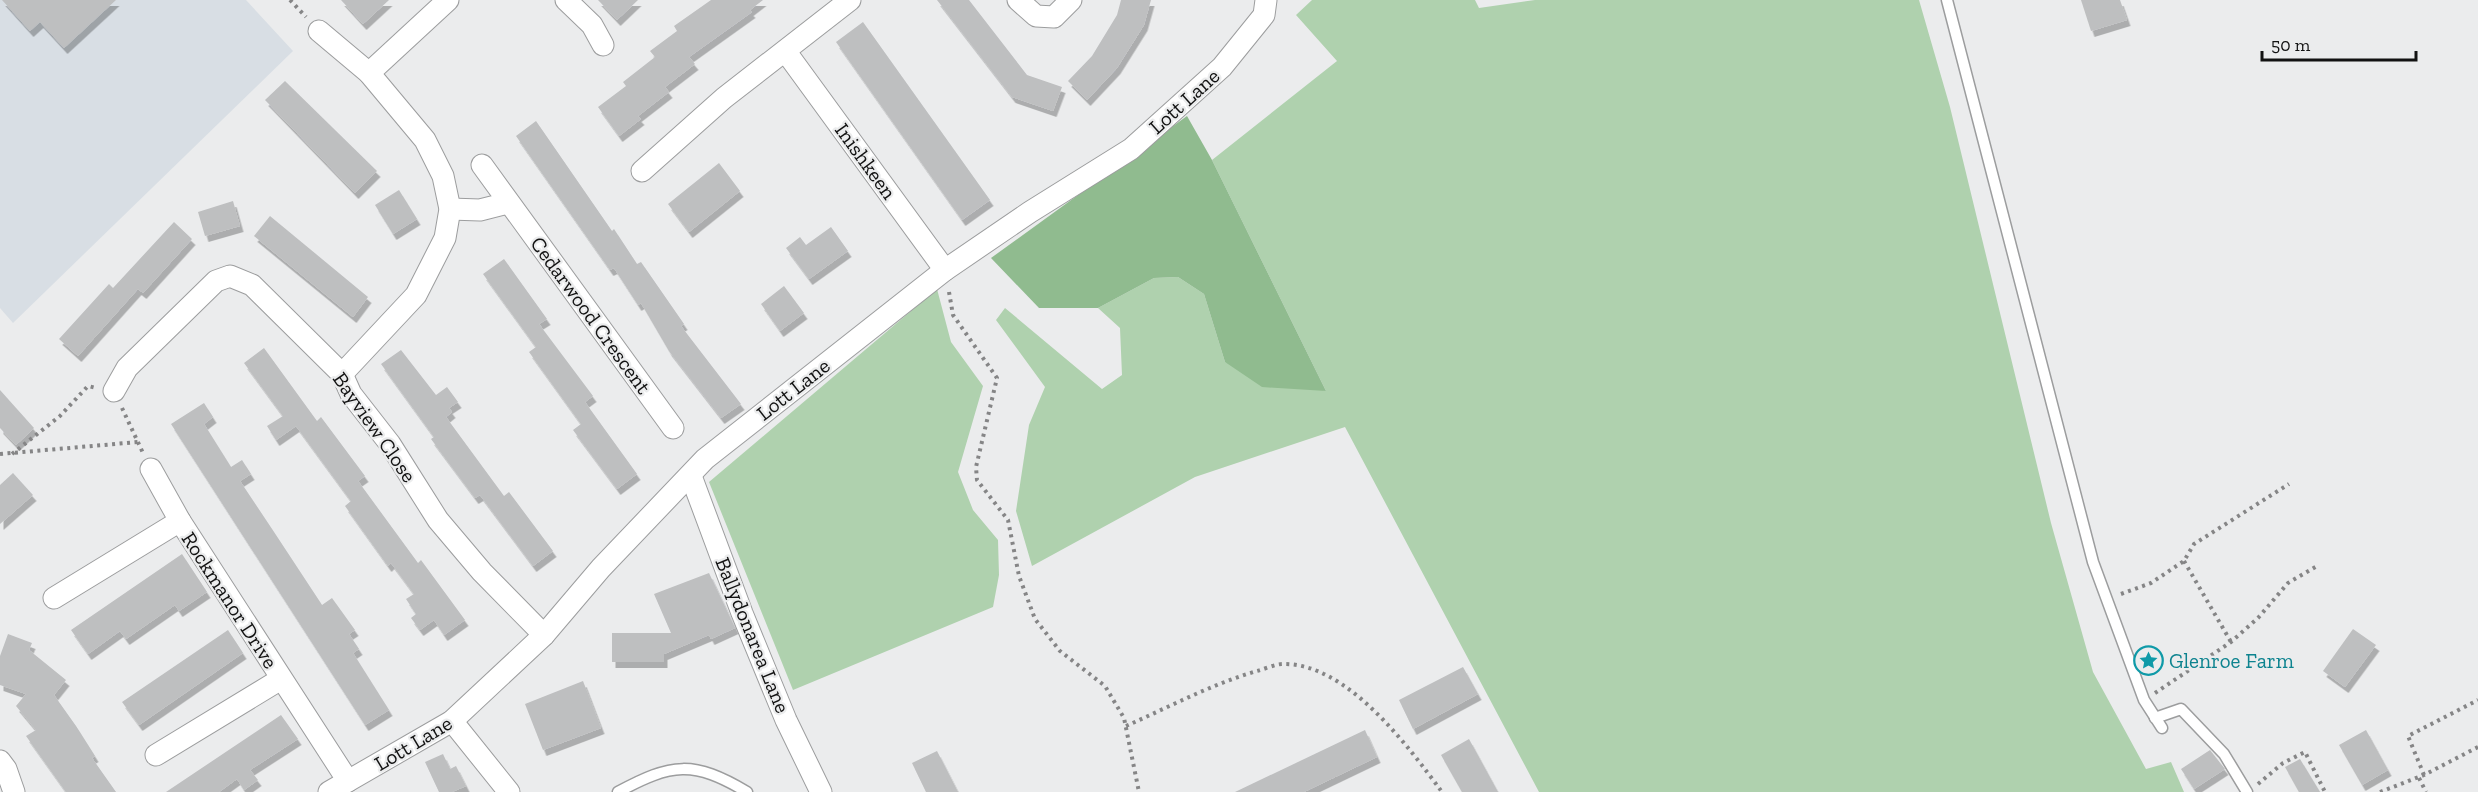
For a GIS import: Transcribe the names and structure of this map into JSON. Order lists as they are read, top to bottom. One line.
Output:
{"streets":{"street":["Lott Lane","Inishkeen","Cedarwood Crescent","Bayview Close","Rockmanor Drive","Ballydonarea Lane"]},"crossings":[["Lott Lane","Inishkeen"],["Lott Lane","Bayview Close"],["Lott Lane","Rockmanor Drive"],["Lott Lane","Ballydonarea Lane"]],"places":{"place":["Glenroe Farm"]},"scale_bar":"50 m"}
